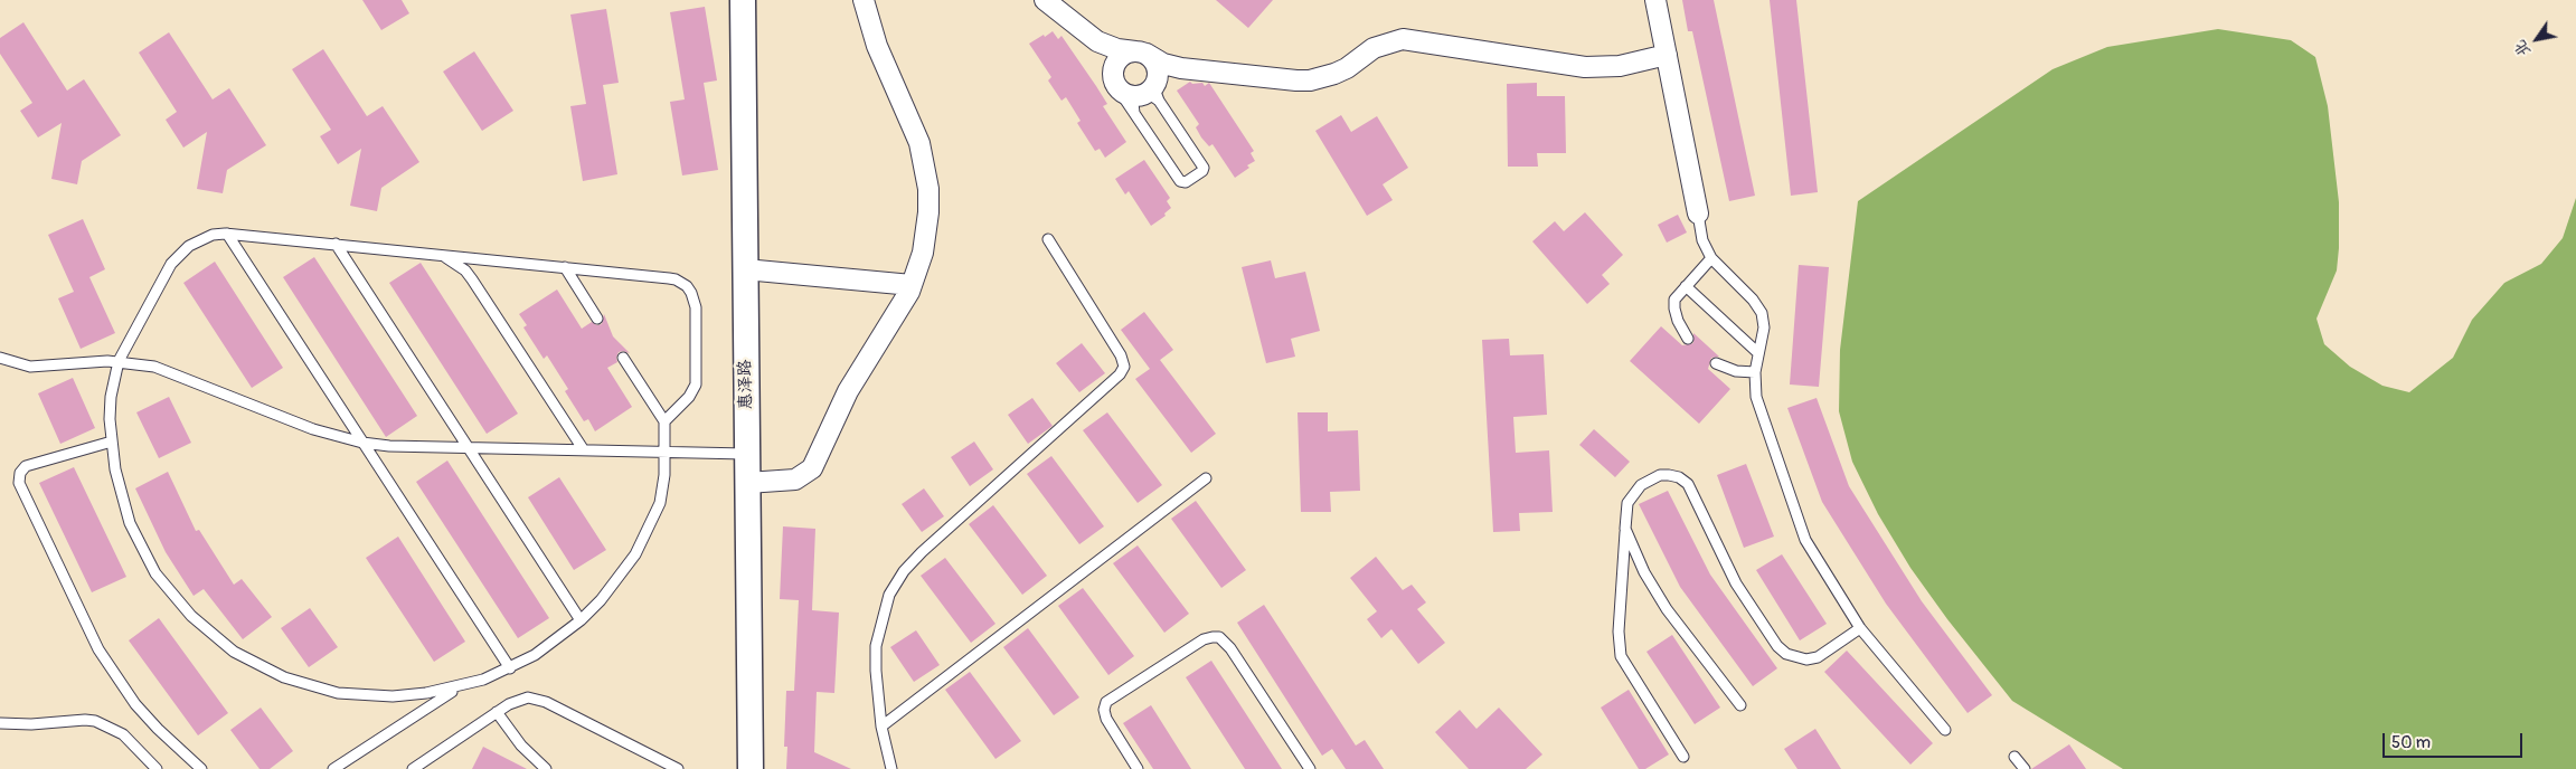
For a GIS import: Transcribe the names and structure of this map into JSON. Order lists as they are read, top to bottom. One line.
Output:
{"streets":{"street":["惠泽路"]},"scale_bar":"50 m","north":"bottom left"}
